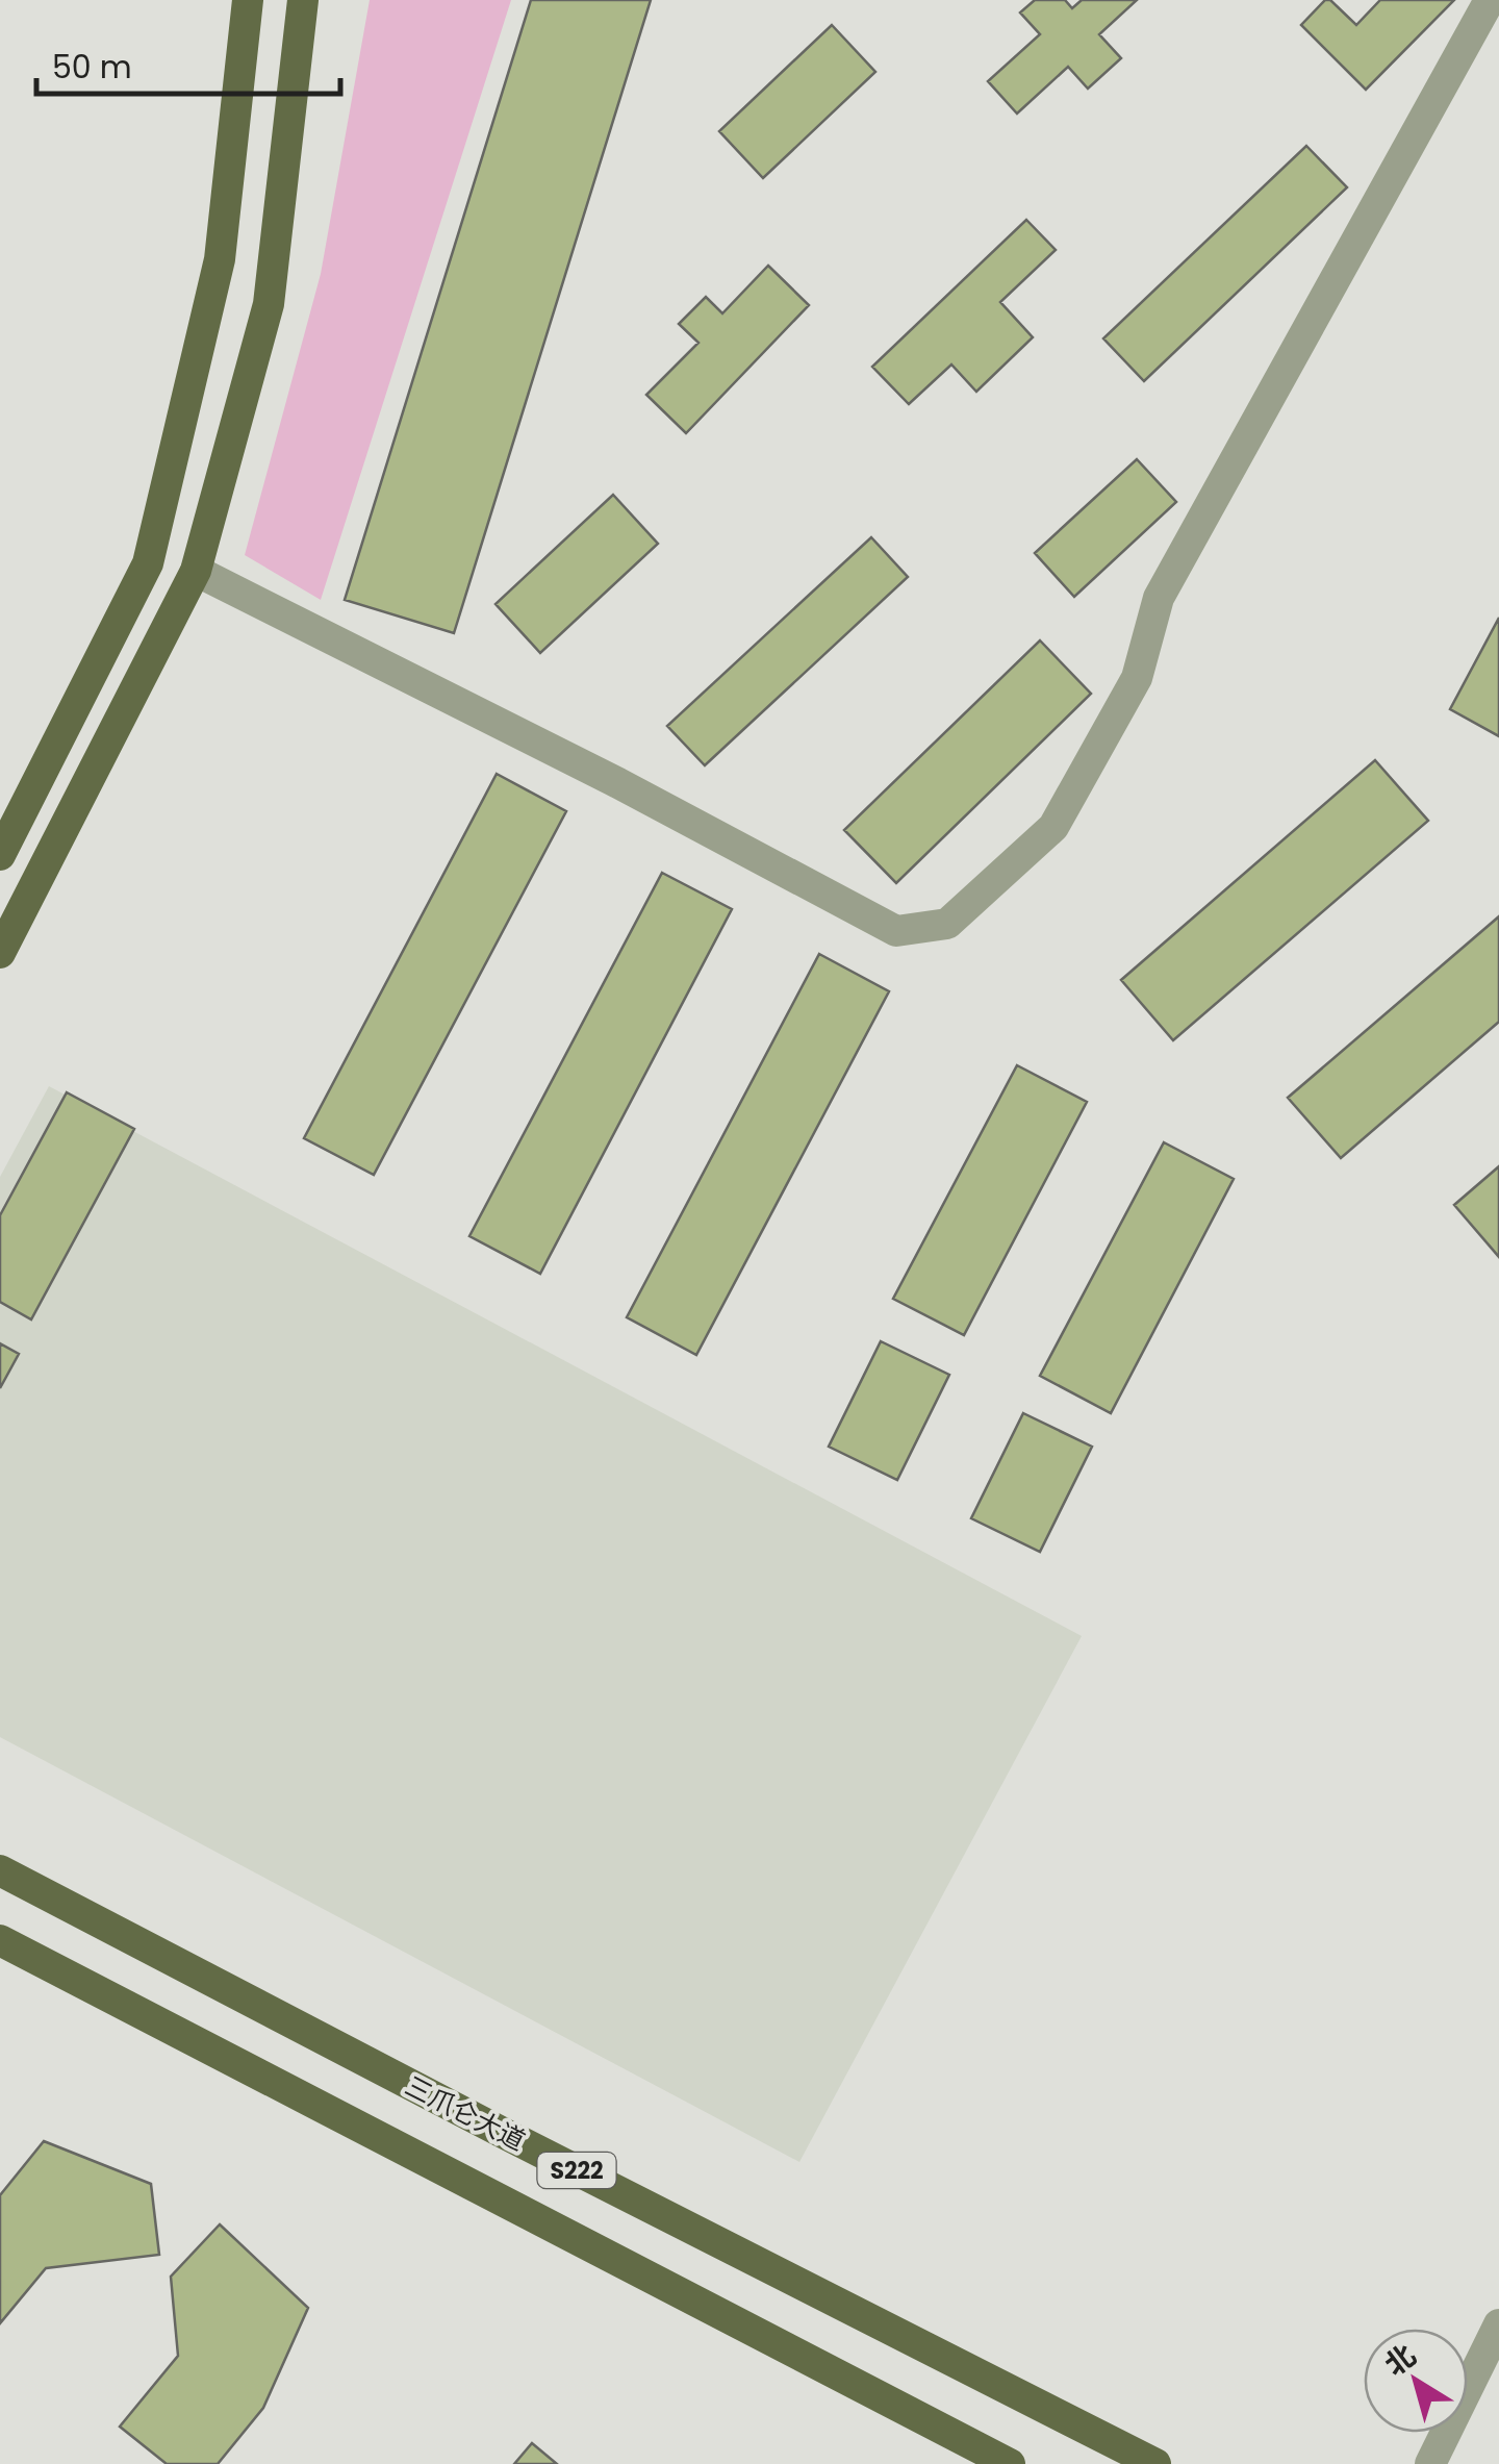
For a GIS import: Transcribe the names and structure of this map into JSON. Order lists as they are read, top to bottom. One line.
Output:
{"streets":{"main road":["三爪仑大道","S222"]},"scale_bar":"50 m","north":"top left"}
